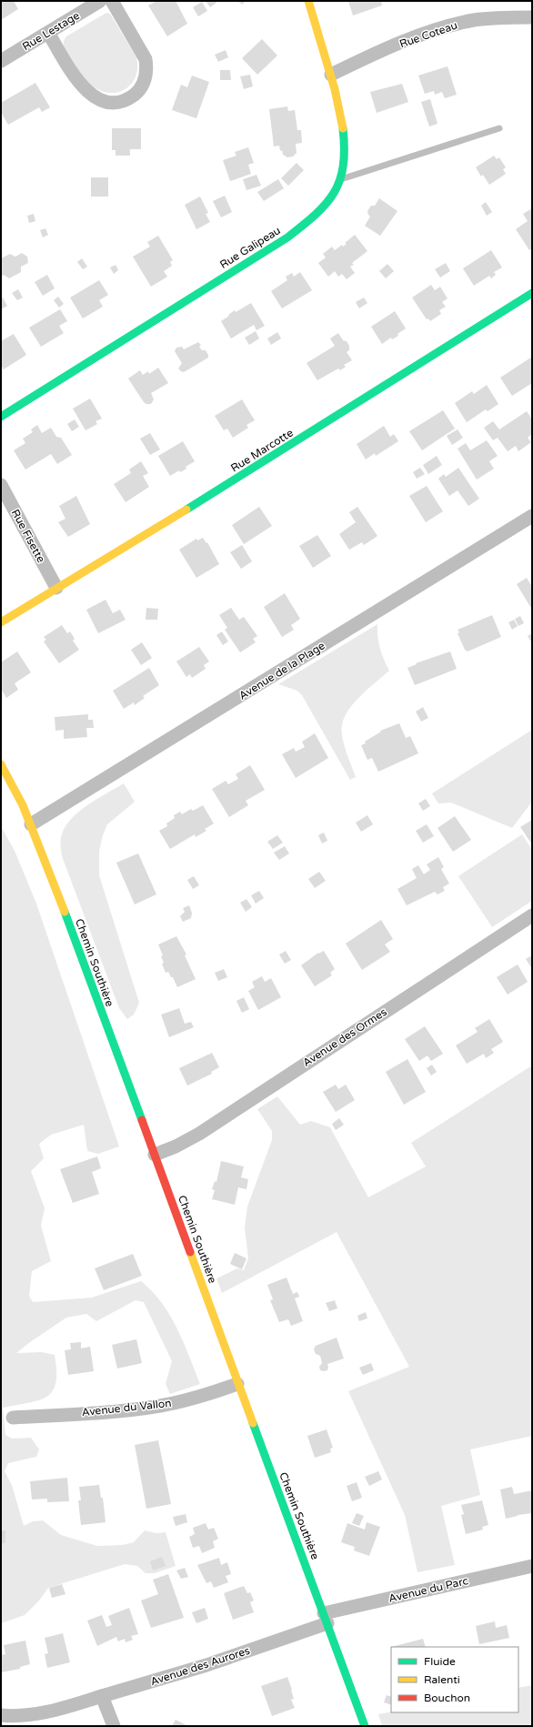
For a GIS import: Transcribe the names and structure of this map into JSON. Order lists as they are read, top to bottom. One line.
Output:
{"streets":{"street":["Rue Lestage","Rue Coteau","Rue Galipeau","Rue Marcotte","Rue Fisette","Avenue de la Plage","Chemin Southière","Avenue des Ormes","Avenue du Vallon","Avenue du Parc","Avenue des Aurores"]},"crossings":[["Rue Coteau","Rue Galipeau"],["Rue Marcotte","Rue Fisette"],["Avenue de la Plage","Chemin Southière"],["Chemin Southière","Avenue des Ormes"],["Chemin Southière","Avenue du Vallon"],["Chemin Southière","Avenue du Parc"],["Chemin Southière","Avenue des Aurores"],["Avenue du Parc","Avenue des Aurores"]],"legend":["Fluide","Ralenti","Bouchon"]}
